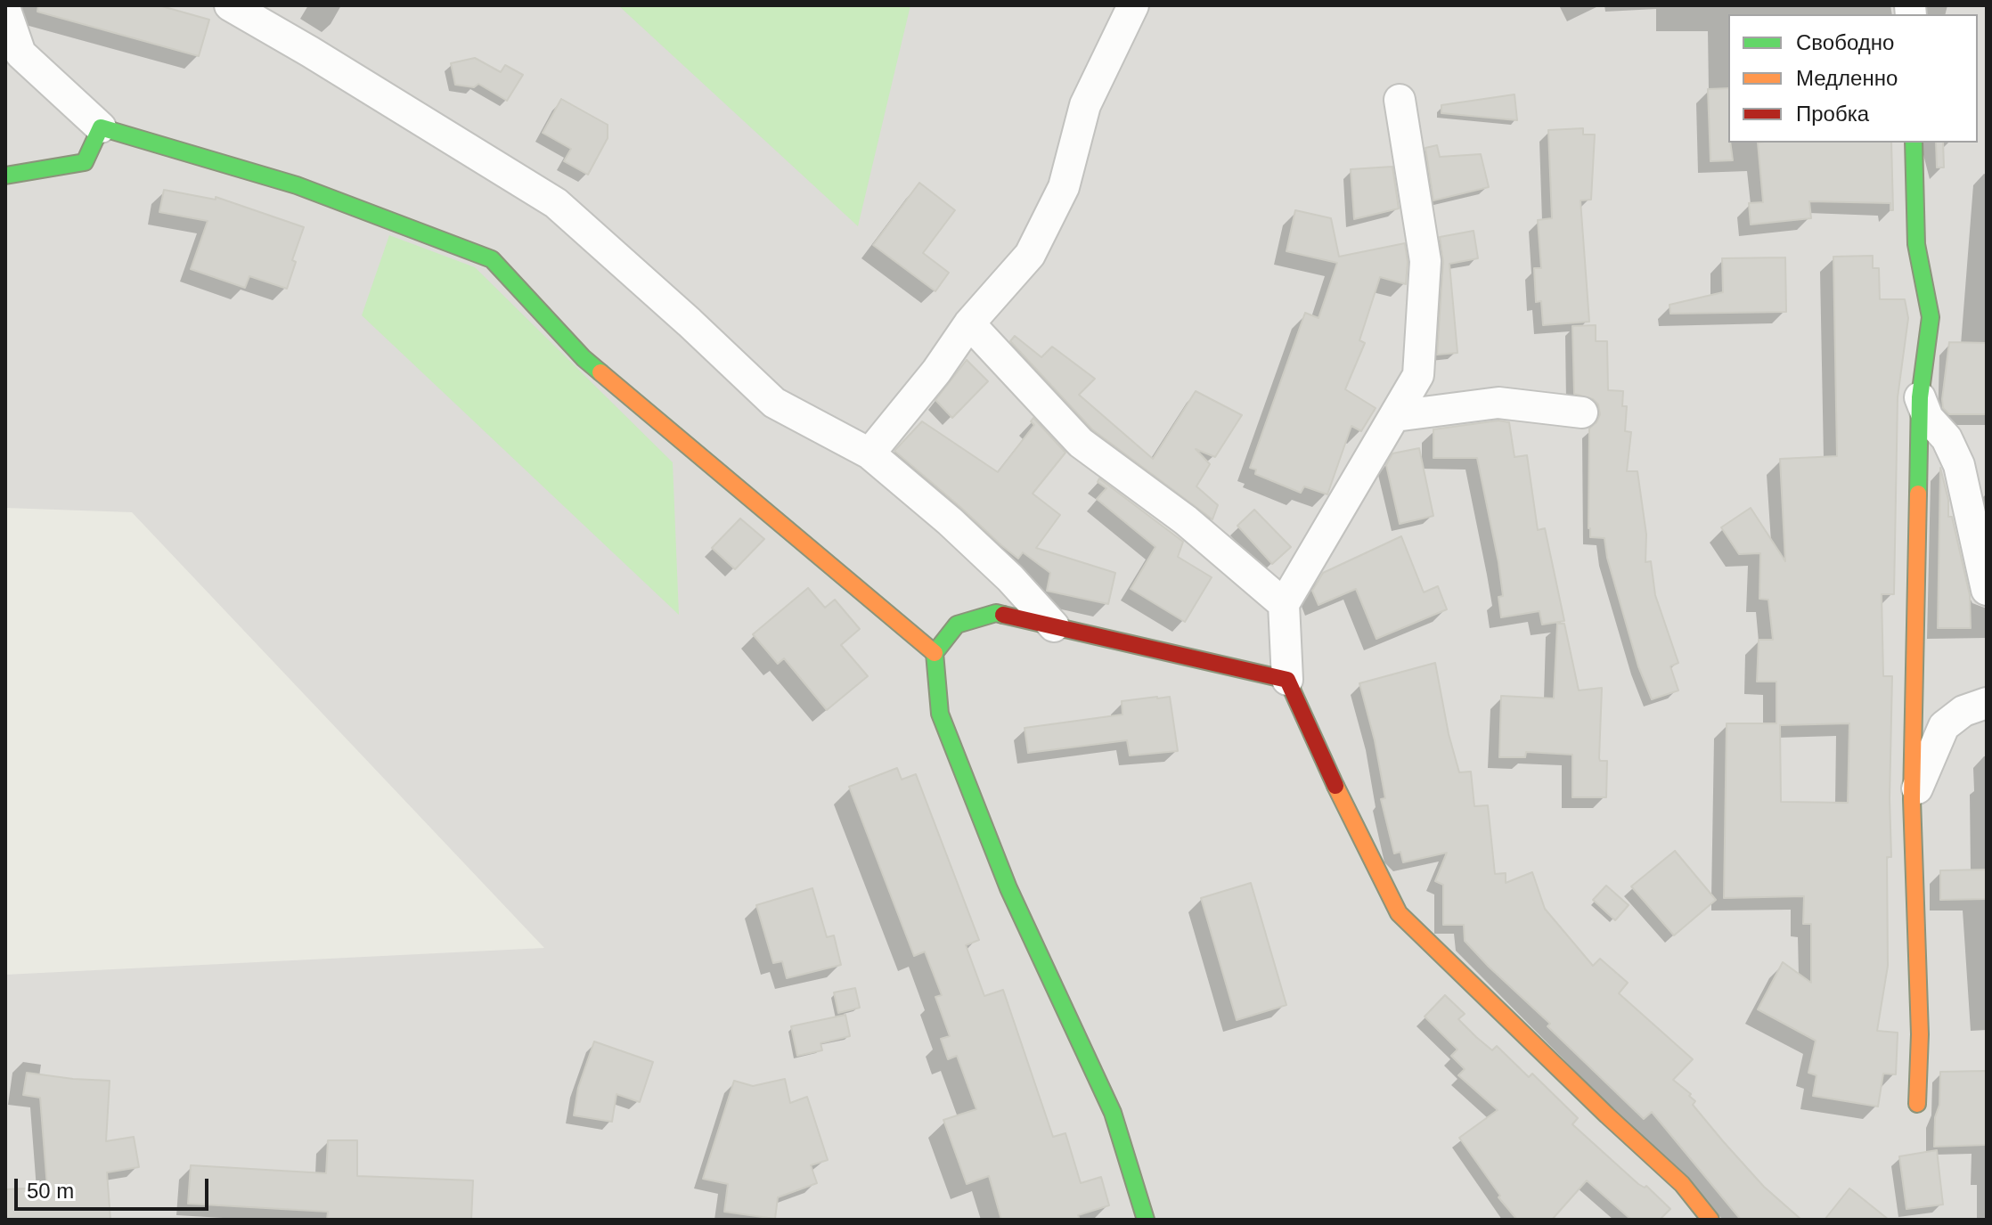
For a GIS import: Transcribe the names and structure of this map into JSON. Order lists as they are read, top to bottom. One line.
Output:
{"legend":["Свободно","Медленно","Пробка"],"scale_bar":"50 m"}
